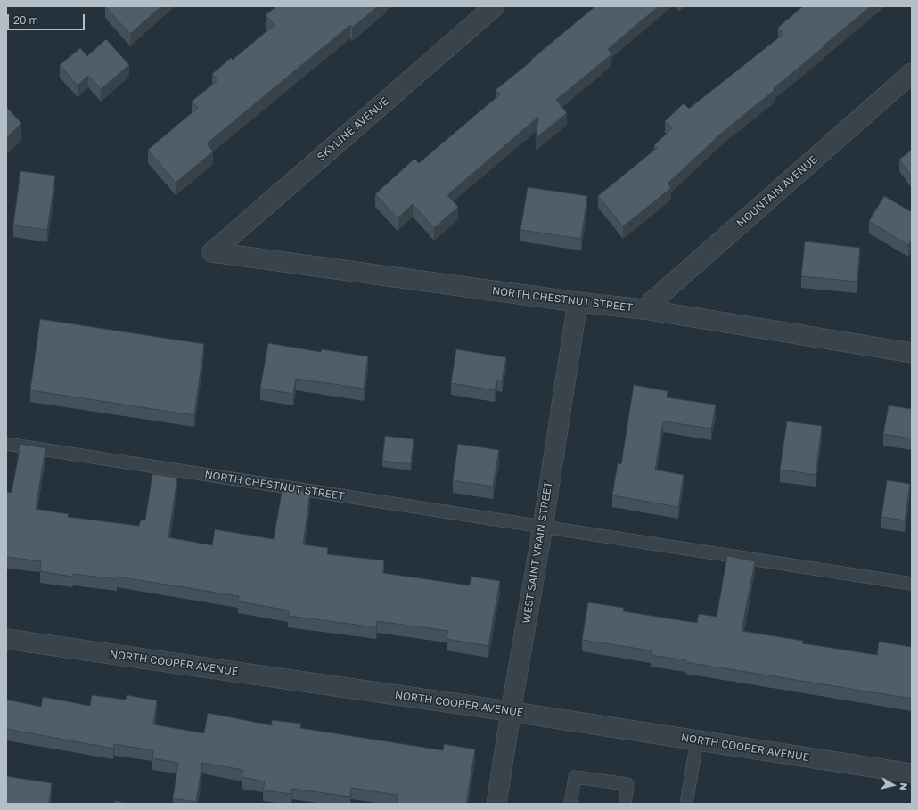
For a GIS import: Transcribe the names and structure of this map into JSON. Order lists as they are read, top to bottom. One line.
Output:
{"streets":{"street":["SKYLINE AVENUE","MOUNTAIN AVENUE","NORTH CHESTNUT STREET","WEST SAINT VRAIN STREET","NORTH COOPER AVENUE"]},"crossings":[["SKYLINE AVENUE","NORTH CHESTNUT STREET"],["MOUNTAIN AVENUE","NORTH CHESTNUT STREET"],["NORTH CHESTNUT STREET","WEST SAINT VRAIN STREET"],["WEST SAINT VRAIN STREET","NORTH COOPER AVENUE"]],"scale_bar":"20 m","north":"right"}
